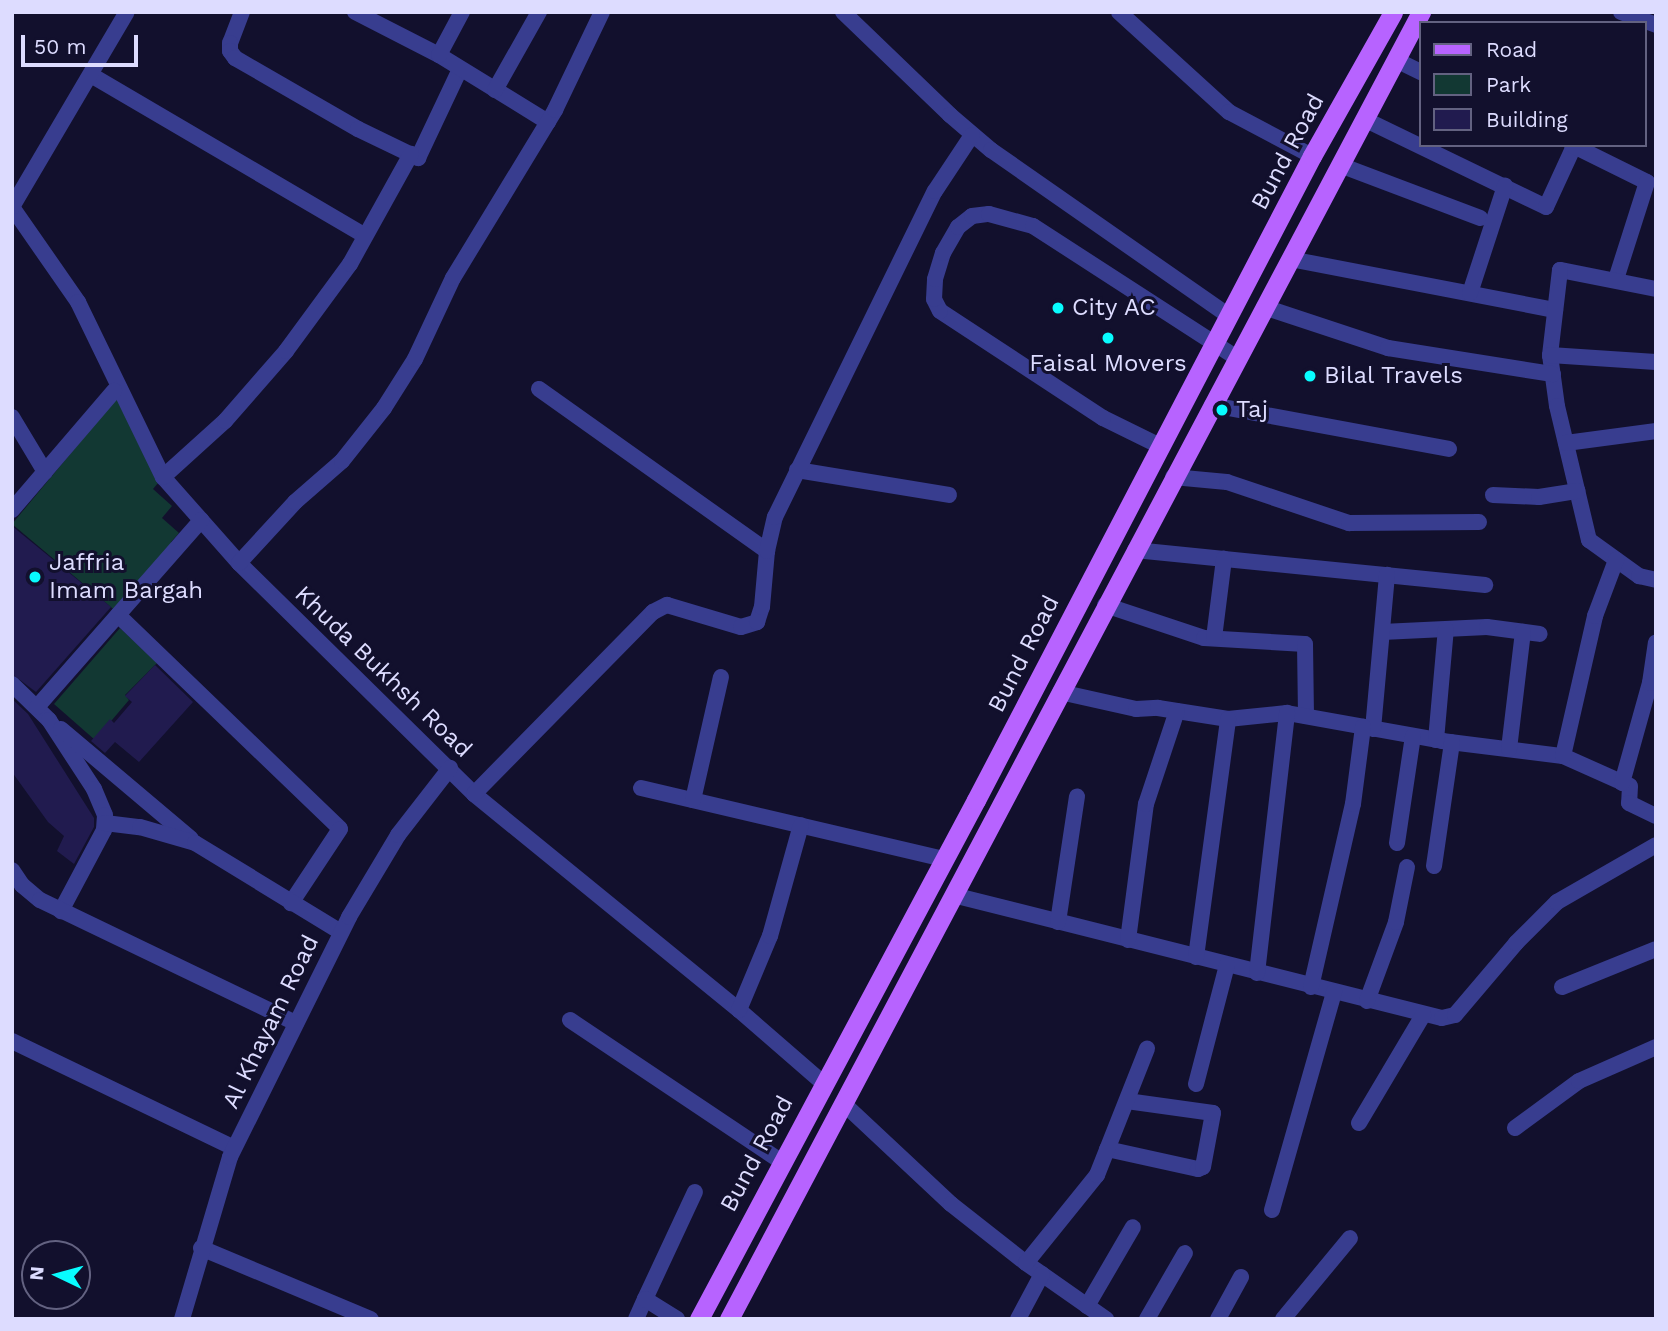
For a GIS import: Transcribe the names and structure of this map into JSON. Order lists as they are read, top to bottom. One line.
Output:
{"streets":{"main road":["Bund Road"],"street":["Khuda Bukhsh Road","Al Khayam Road"]},"crossings":[["Bund Road","Khuda Bukhsh Road"],["Khuda Bukhsh Road","Al Khayam Road"]],"places":["City AC","Faisal Movers","Bilal Travels","Taj","Jaffria Imam Bargah"],"legend":["Road","Park","Building"],"scale_bar":"50 m","north":"left"}
